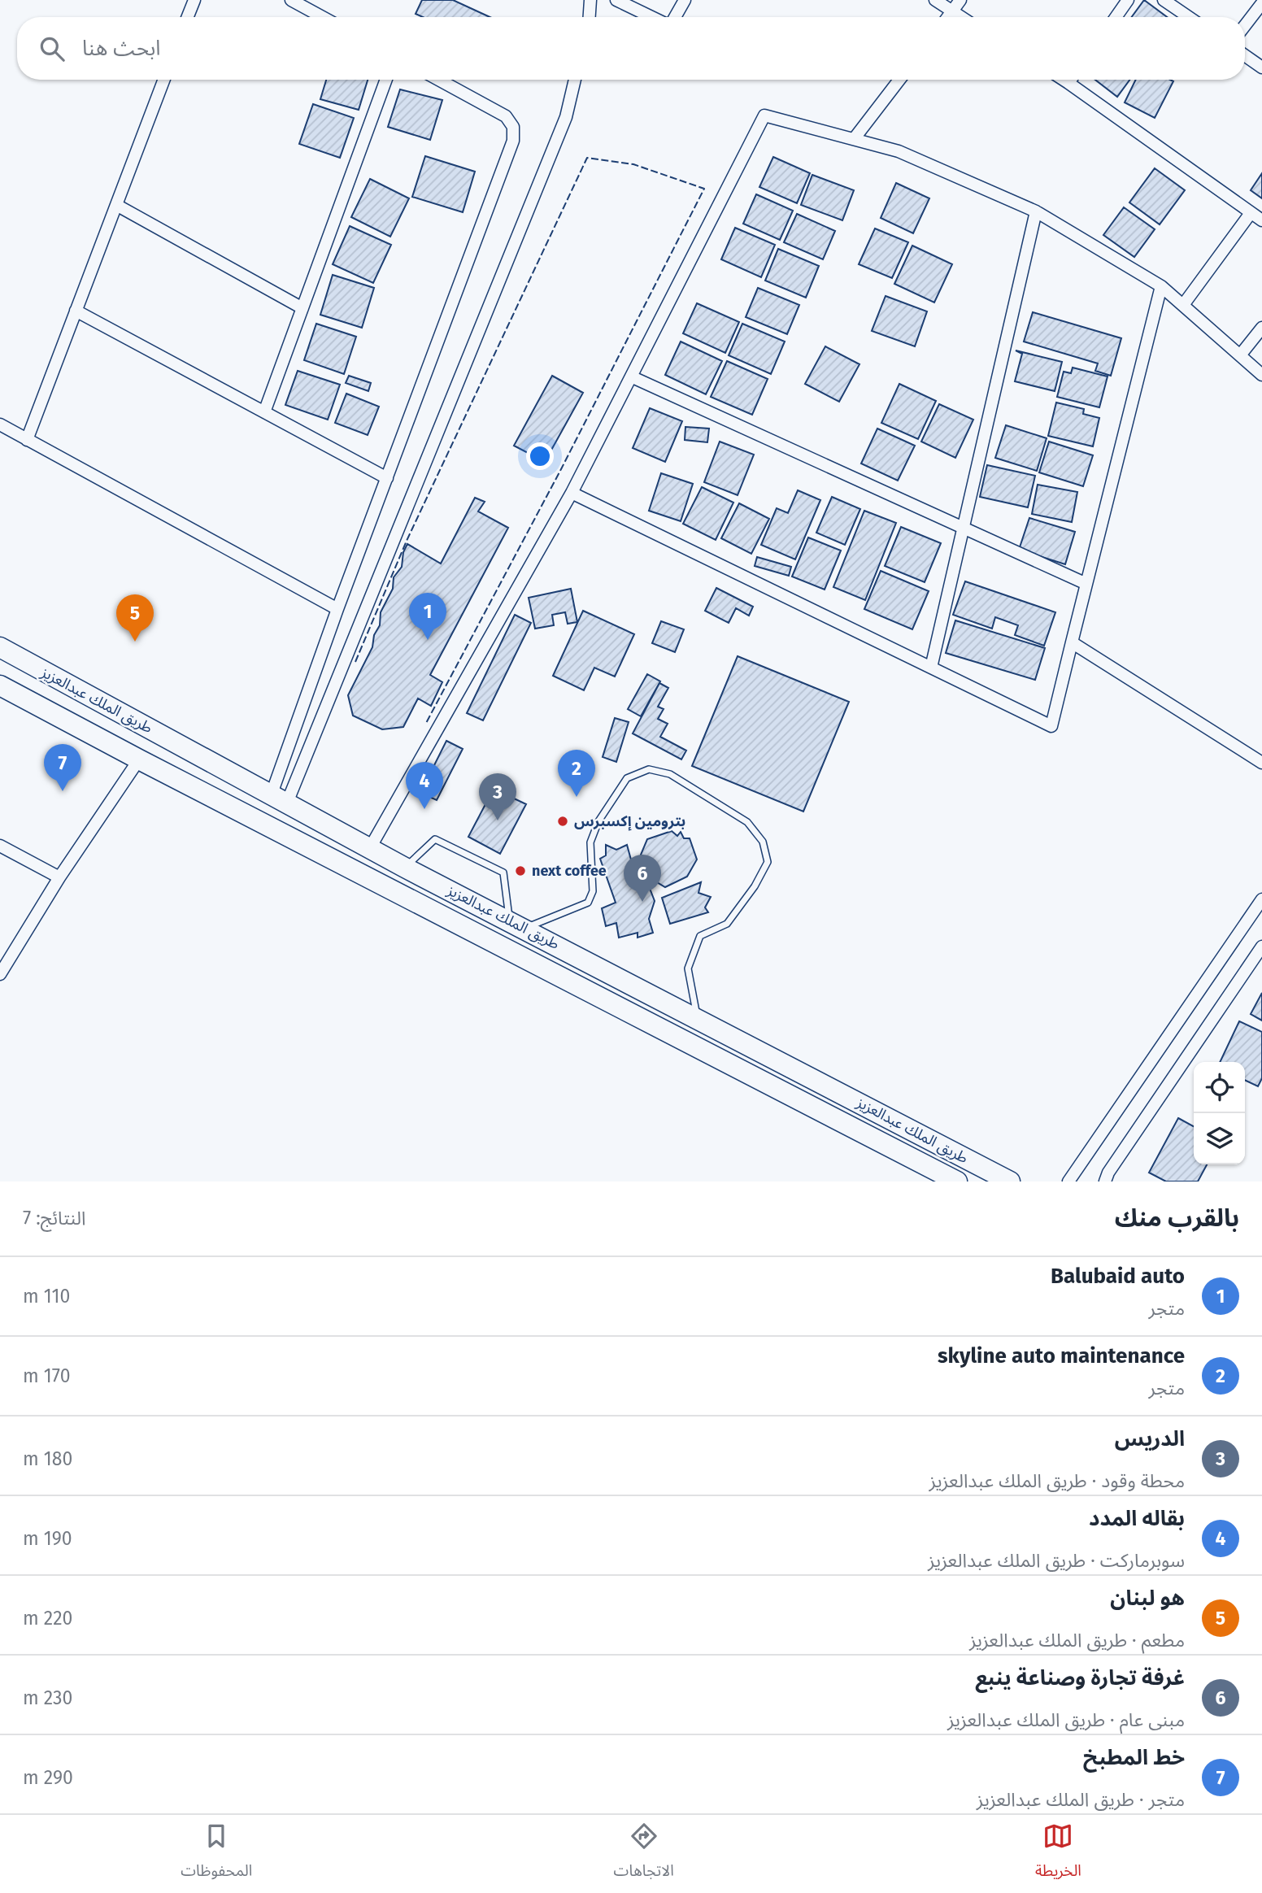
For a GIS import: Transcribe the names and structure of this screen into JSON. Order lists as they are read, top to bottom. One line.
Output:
{"streets":{"highway":["طريق الملك عبدالعزيز"]},"places":["بترومين إكسبرس","next coffee"],"page":{"search":"ابحث هنا","pins":["1","5","7","2","4","3","6"],"heading":["بالقرب منك","النتائج: 7"],"list":[{"mark":"1","name":"Balubaid auto","note":"متجر","value":"110 m"},{"mark":"2","name":"skyline auto maintenance","note":"متجر","value":"170 m"},{"mark":"3","name":"الدريس","note":"محطة وقود · طريق الملك عبدالعزيز","value":"180 m"},{"mark":"4","name":"بقاله المدد","note":"سوبرماركت · طريق الملك عبدالعزيز","value":"190 m"},{"mark":"5","name":"هو لبنان","note":"مطعم · طريق الملك عبدالعزيز","value":"220 m"},{"mark":"6","name":"غرفة تجارة وصناعة ينبع","note":"مبنى عام · طريق الملك عبدالعزيز","value":"230 m"},{"mark":"7","name":"خط المطبخ","note":"متجر · طريق الملك عبدالعزيز","value":"290 m"}],"nav":["الخريطة","الاتجاهات","المحفوظات"]}}
